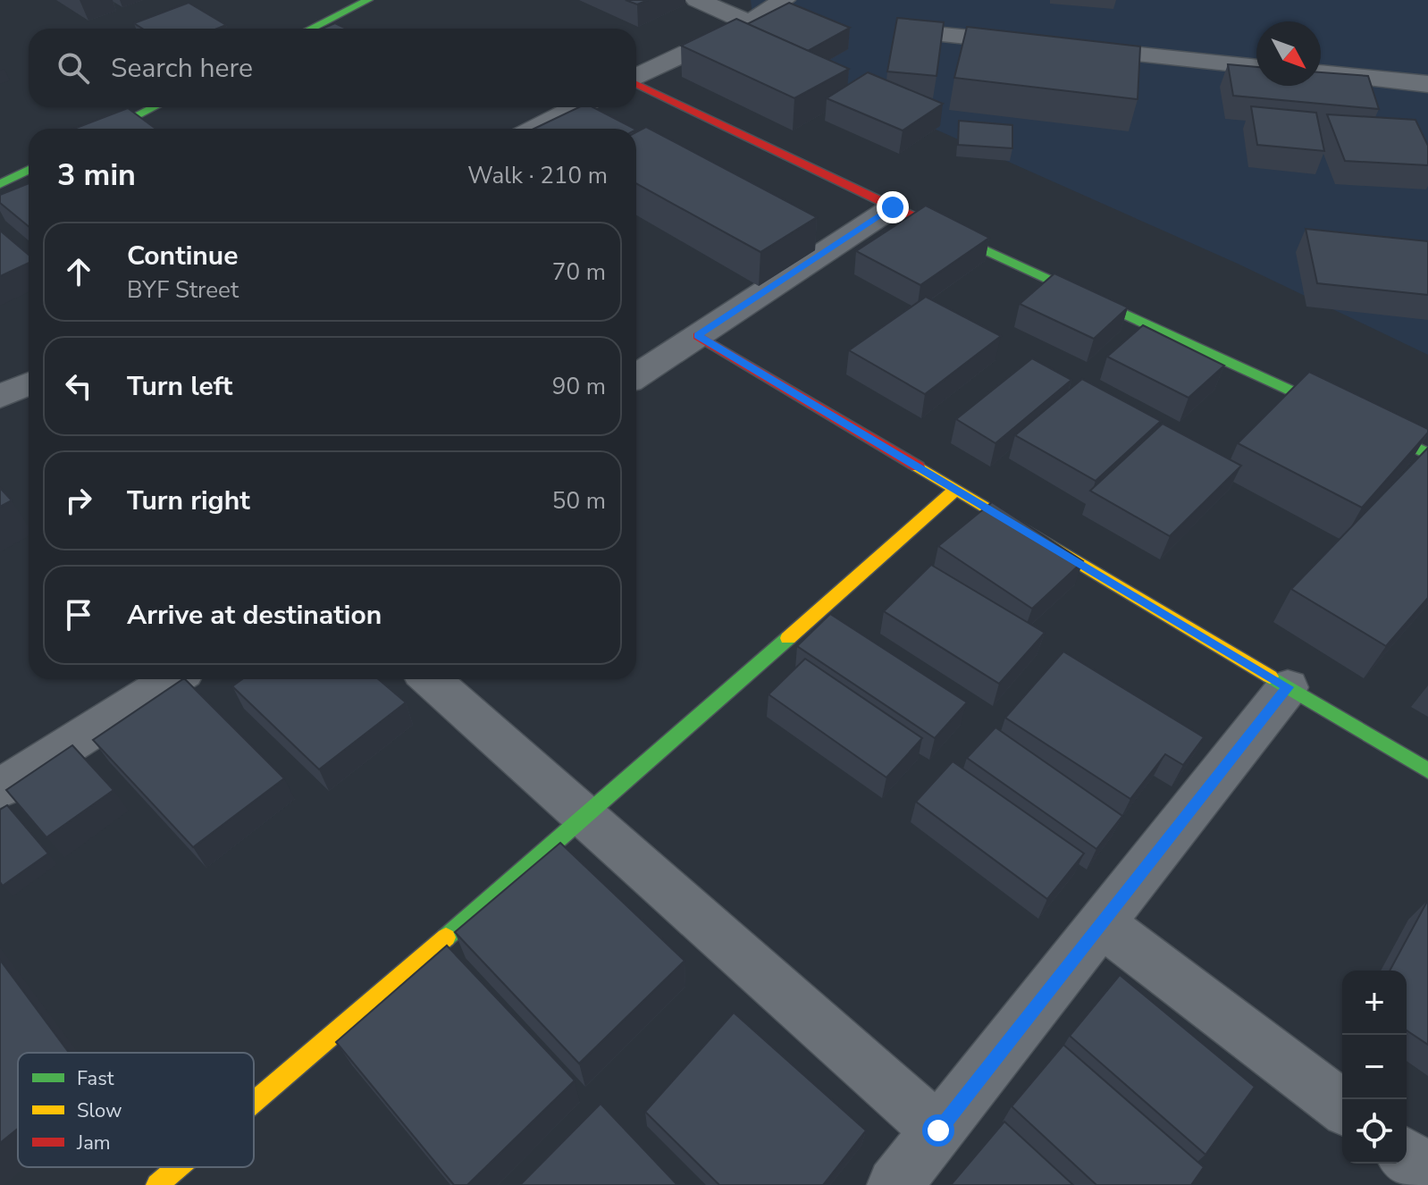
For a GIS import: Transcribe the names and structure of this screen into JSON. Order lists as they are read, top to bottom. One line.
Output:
{"legend":["Fast","Slow","Jam"],"north":"bottom right","page":{"search":"Search here","heading":["3 min","Walk · 210 m"],"list":[["Continue","BYF Street","70 m"],["Turn left","90 m"],["Turn right","50 m"],"Arrive at destination"],"map_buttons":["+","−"]}}
